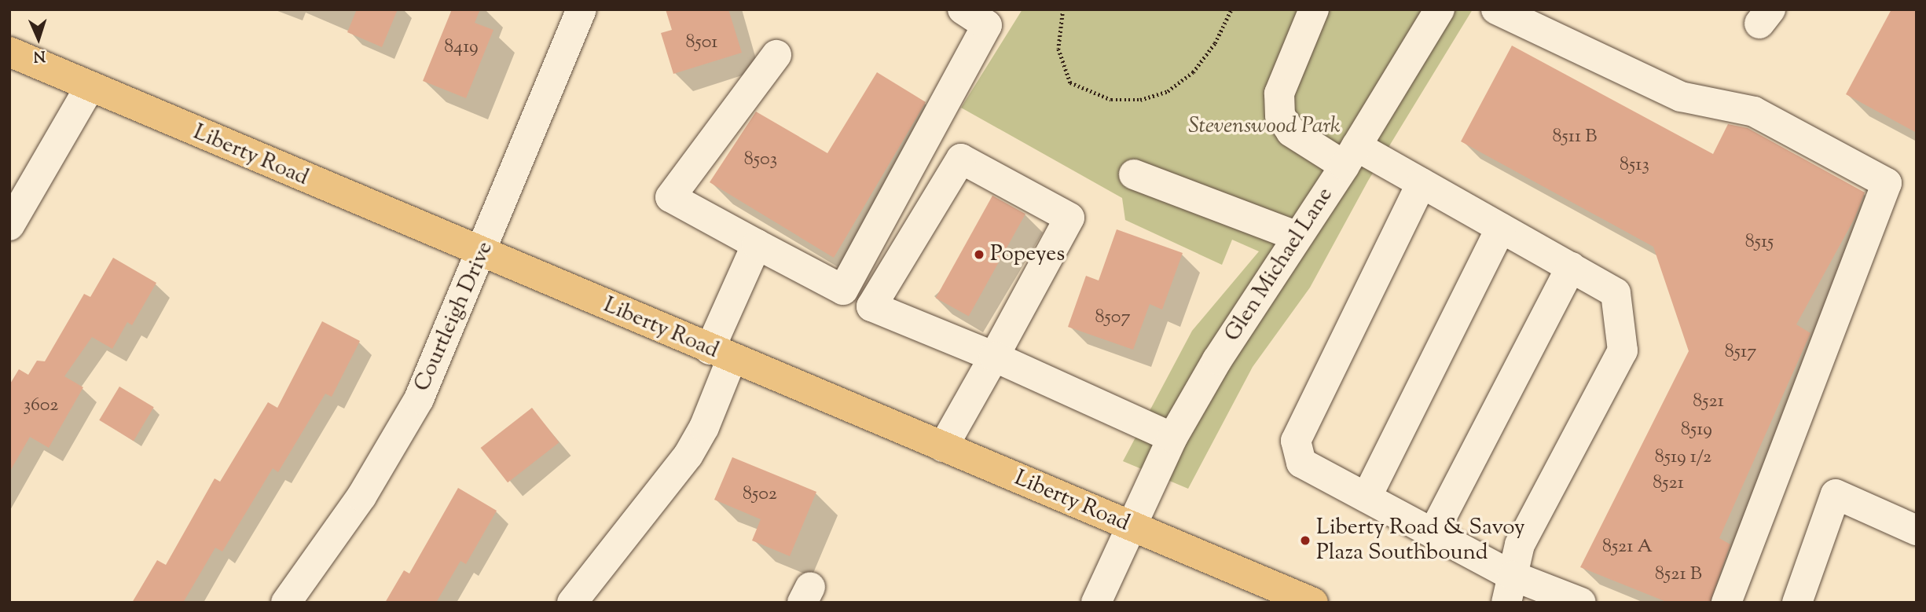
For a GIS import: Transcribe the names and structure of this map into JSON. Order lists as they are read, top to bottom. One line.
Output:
{"streets":{"main road":["Liberty Road"],"street":["Glen Michael Lane","Courtleigh Drive"]},"crossings":[["Liberty Road","Glen Michael Lane"],["Liberty Road","Courtleigh Drive"]],"parks":["Stevenswood Park"],"places":["Popeyes","Liberty Road & Savoy Plaza Southbound"],"house_numbers":["8501","8419","8511 B","8503","8513","8515","8507","8517","8521","3602","8519","8519 1/2","8521","8502","8521 A","8521 B"],"north":"bottom"}
